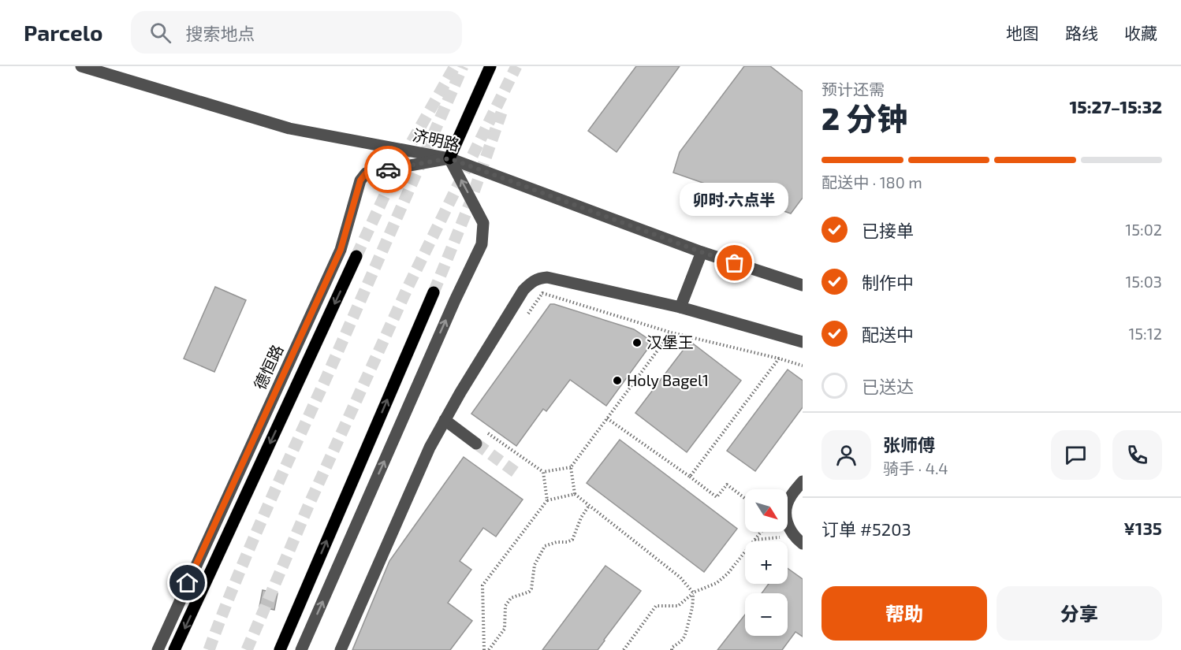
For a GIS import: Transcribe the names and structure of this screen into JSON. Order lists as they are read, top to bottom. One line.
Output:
{"streets":{"street":["济明路","德恒路"]},"crossings":[["济明路","德恒路"]],"places":["卯时·六点半","汉堡王","Holy Bagel1"],"north":"bottom right","page":{"header":"Parcelo","search":"搜索地点","nav":["地图","路线","收藏"],"heading":["2 分钟","预计还需","15:27–15:32"],"panel":["张师傅","骑手 · 4.4","订单 #5203","¥135"],"bar":"配送中 · 180 m","bubble":"卯时·六点半","list":[["已接单","15:02"],["制作中","15:03"],["配送中","15:12"],"已送达"],"map_buttons":["+","−"],"buttons":["帮助","分享"]}}
